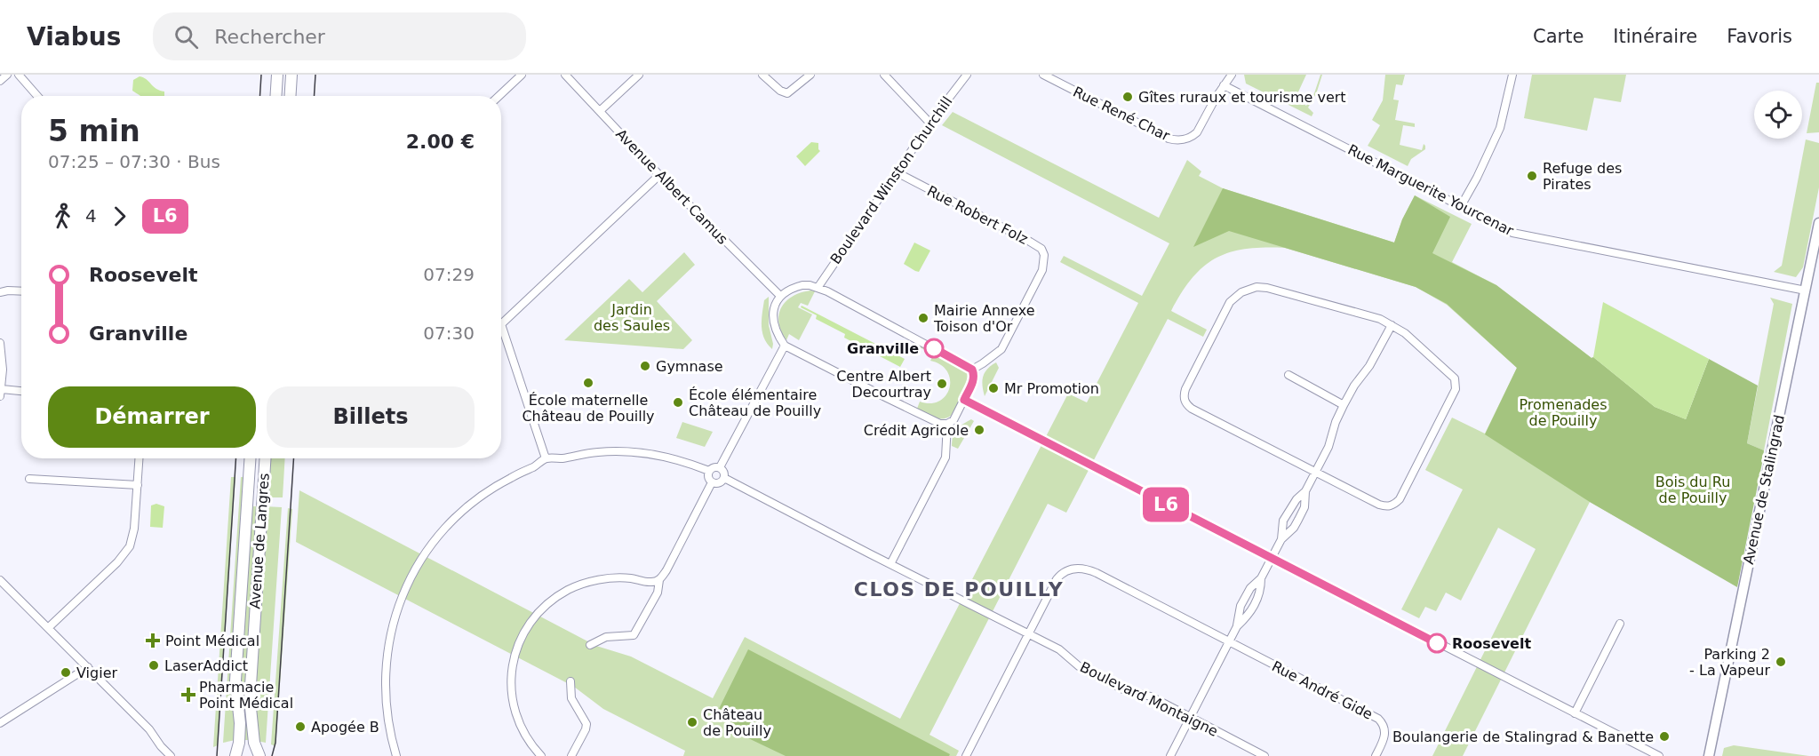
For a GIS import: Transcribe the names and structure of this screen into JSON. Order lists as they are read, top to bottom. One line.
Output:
{"streets":{"main road":["Avenue de Langres"],"street":["Rue René Char","Boulevard Winston Churchill","Avenue Albert Camus","Rue Marguerite Yourcenar","Rue Robert Folz","Avenue de Stalingrad","Rue André Gide","Boulevard Montaigne"]},"crossings":[["Rue René Char","Rue Marguerite Yourcenar"],["Boulevard Winston Churchill","Rue Robert Folz"],["Rue Marguerite Yourcenar","Avenue de Stalingrad"],["Rue André Gide","Boulevard Montaigne"]],"districts":["CLOS DE POUILLY"],"parks":["Jardin des Saules","Promenades de Pouilly","Bois du Ru de Pouilly"],"places":{"other":["Gîtes ruraux et tourisme vert","Refuge des Pirates","Mairie Annexe Toison d'Or","Granville","Gymnase","École maternelle Château de Pouilly","Centre Albert Decourtray","Mr Promotion","École élémentaire Château de Pouilly","Crédit Agricole","Roosevelt","Parking 2 - La Vapeur","LaserAddict","Vigier","Château de Pouilly","Apogée B","Boulangerie de Stalingrad & Banette"],"health":["Point Médical","Pharmacie Point Médical"]},"lines":["bus line L6"],"page":{"header":"Viabus","search":"Rechercher","nav":["Carte","Itinéraire","Favoris"],"on_map":"L6","heading":["5 min","07:25 – 07:30 · Bus","2.00 €"],"legs":["4","L6"],"list":[{"name":"Roosevelt","value":"07:29"},{"name":"Granville","value":"07:30"}],"buttons":["Démarrer","Billets"]}}
